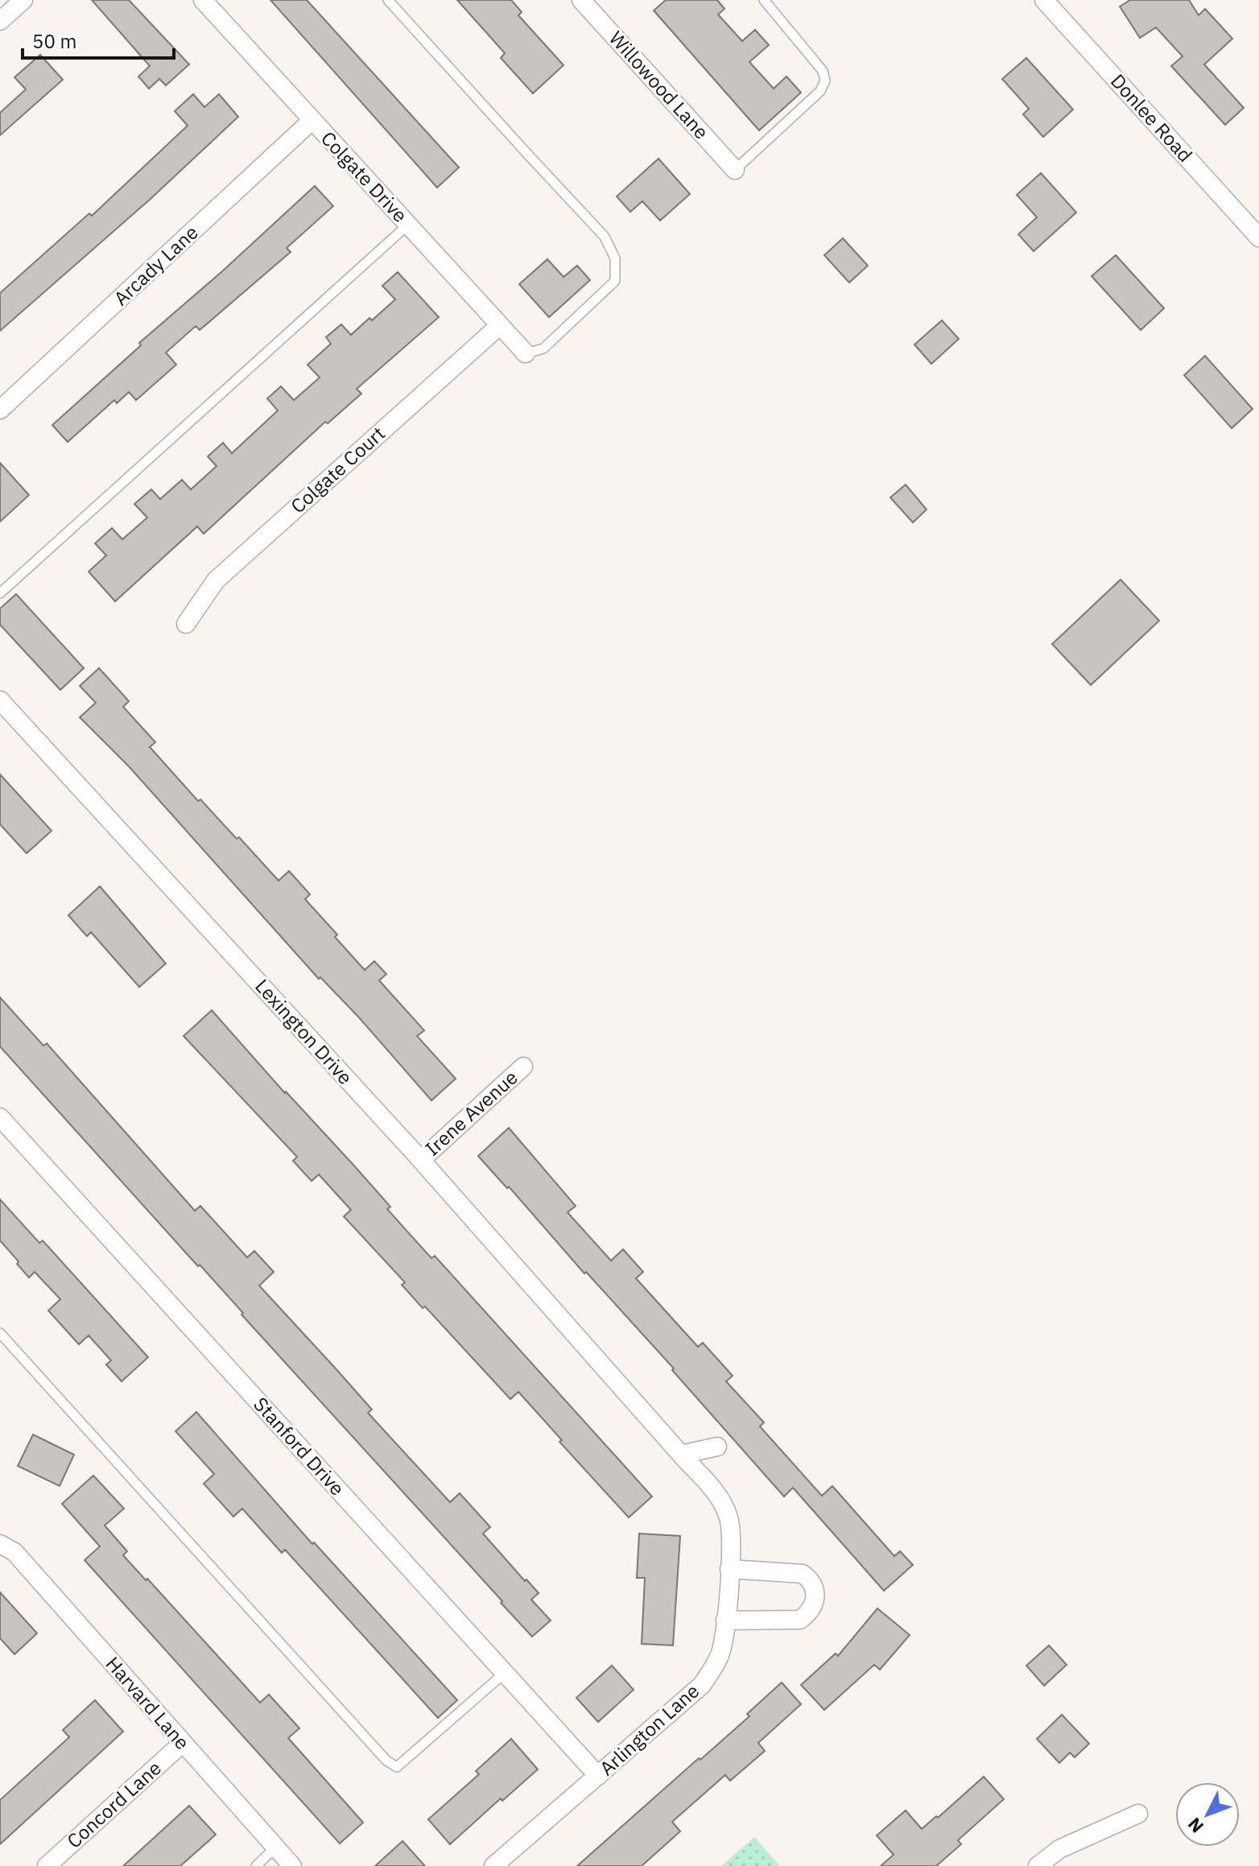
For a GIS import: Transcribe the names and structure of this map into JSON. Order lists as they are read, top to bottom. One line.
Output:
{"streets":{"street":["Willowood Lane","Donlee Road","Colgate Drive","Arcady Lane","Colgate Court","Lexington Drive","Irene Avenue","Stanford Drive","Harvard Lane","Arlington Lane","Concord Lane"]},"crossings":[["Colgate Drive","Arcady Lane"],["Colgate Drive","Colgate Court"],["Lexington Drive","Irene Avenue"],["Lexington Drive","Arlington Lane"],["Stanford Drive","Arlington Lane"],["Harvard Lane","Concord Lane"]],"scale_bar":"50 m","north":"bottom left"}
